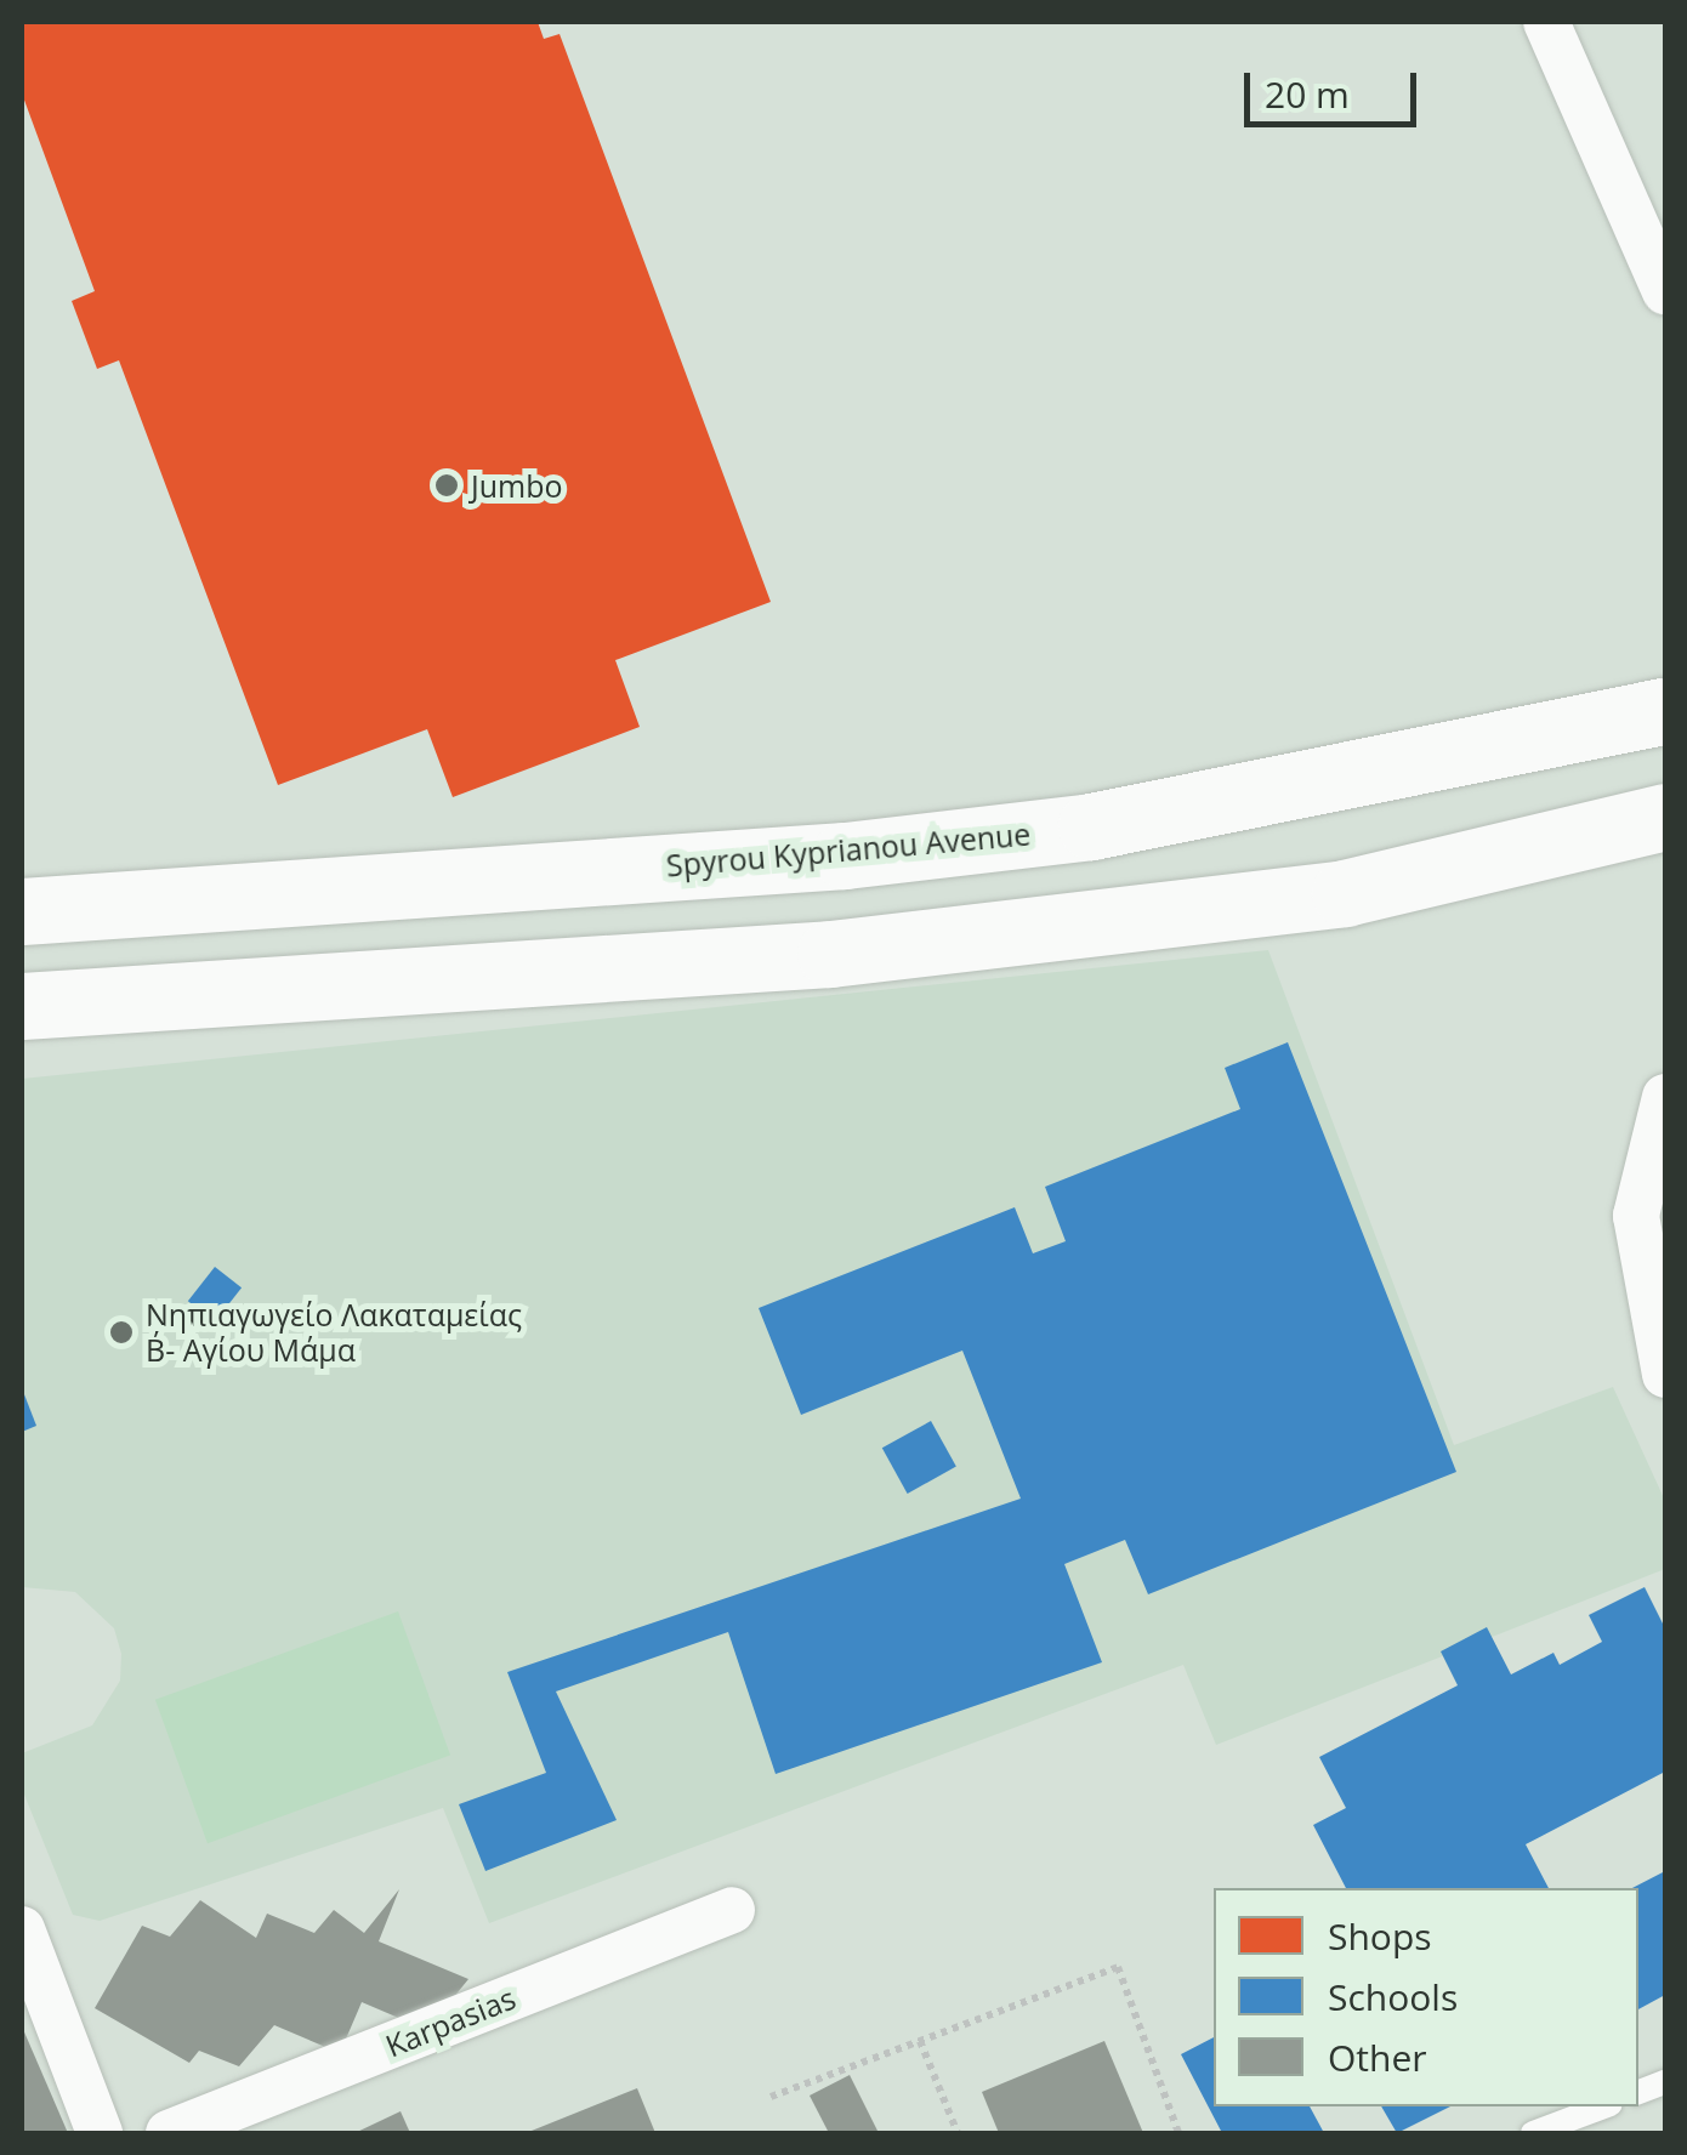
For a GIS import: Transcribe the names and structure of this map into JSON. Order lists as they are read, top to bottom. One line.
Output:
{"streets":{"main road":["Spyrou Kyprianou Avenue"],"street":["Karpasias"]},"places":["Jumbo","Νηπιαγωγείο Λακαταμείας Β΄- Αγίου Μάμα"],"legend":["Shops","Schools","Other"],"scale_bar":"20 m"}
